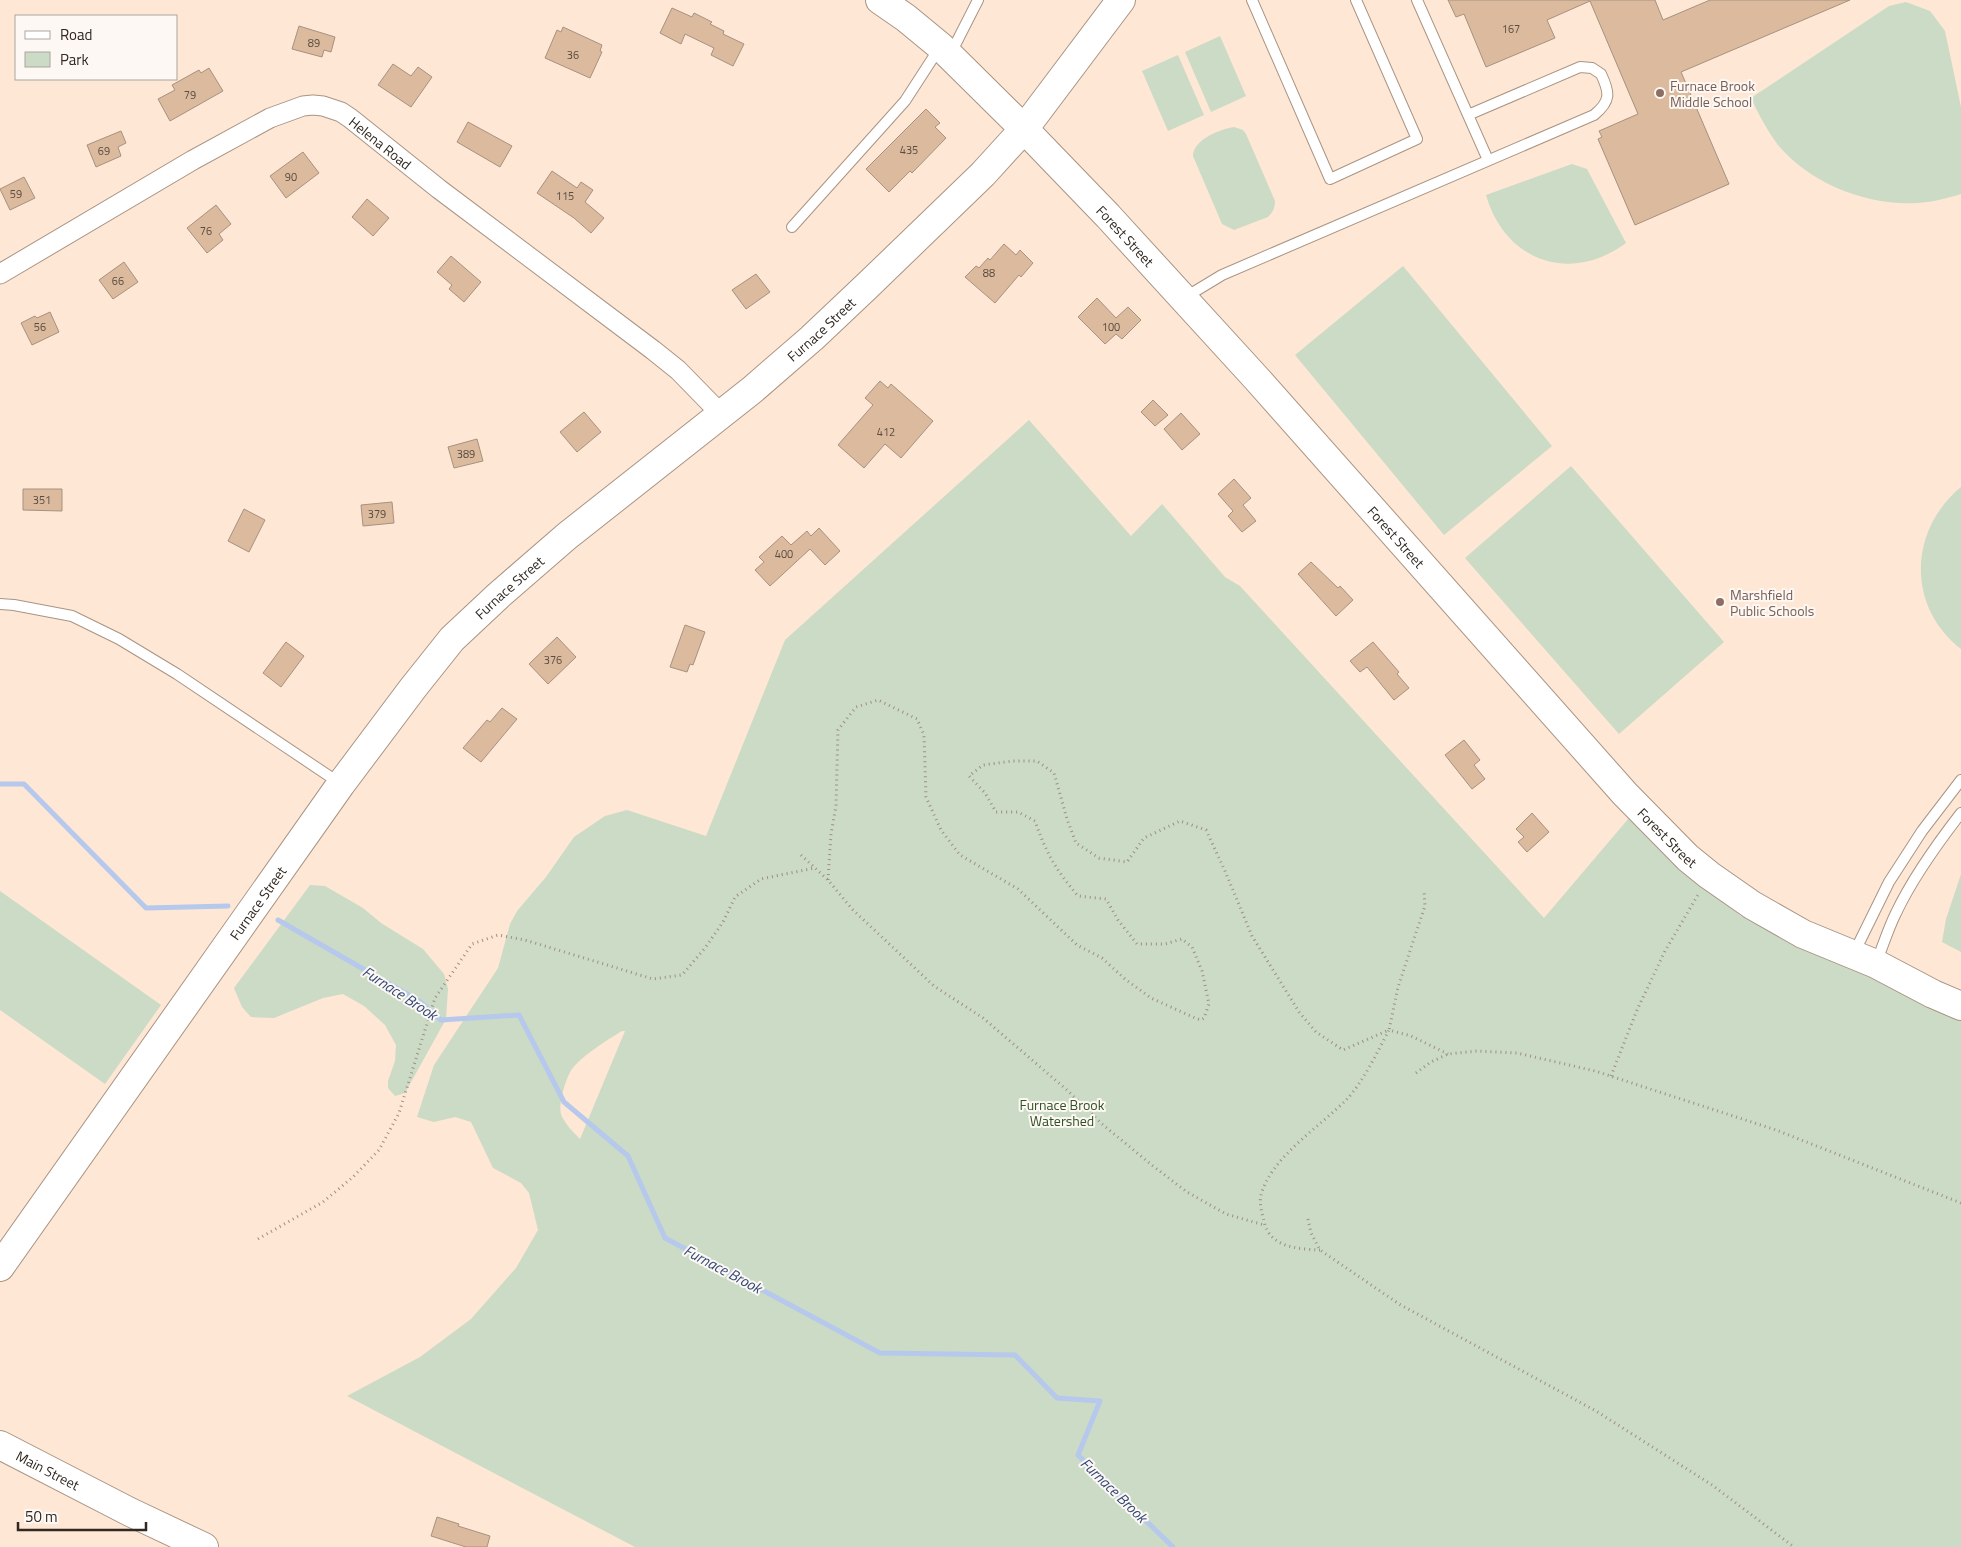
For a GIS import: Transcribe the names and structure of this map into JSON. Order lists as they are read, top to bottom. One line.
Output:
{"streets":{"main road":["Forest Street","Furnace Street","Main Street"],"street":["Helena Road"]},"crossings":[["Helena Road","Furnace Street"],["Forest Street","Furnace Street"]],"water":["Furnace Brook"],"parks":["Furnace Brook Watershed"],"places":["Furnace Brook Middle School","Marshfield Public Schools"],"house_numbers":["167","89","36","79","435","69","90","59","115","76","88","66","56","100","412","389","351","379","400","376"],"legend":["Road","Park"],"scale_bar":"50 m"}
